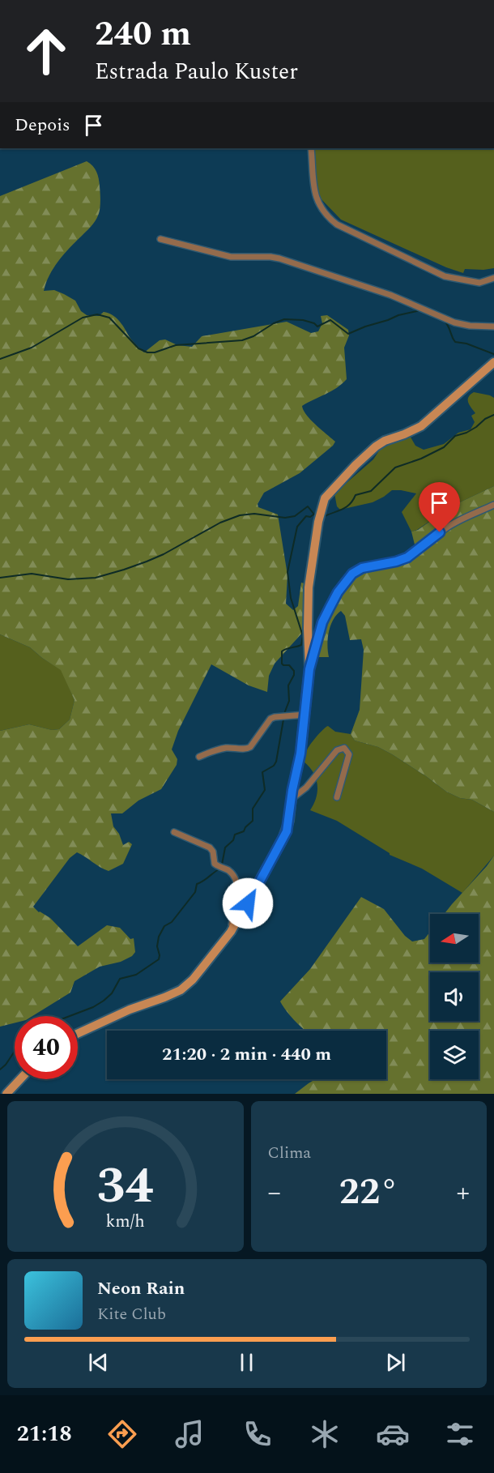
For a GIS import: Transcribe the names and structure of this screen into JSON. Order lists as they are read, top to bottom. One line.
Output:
{"north":"left","page":{"turn":["240 m","Estrada Paulo Kuster"],"then":"Depois","limit":"40","trip":"21:20 · 2 min · 440 m","tile":"Clima","heat":["−","22°","+"],"song":["Neon Rain","Kite Club"],"tabs":"21:18","gauge":["34","km/h"]}}
